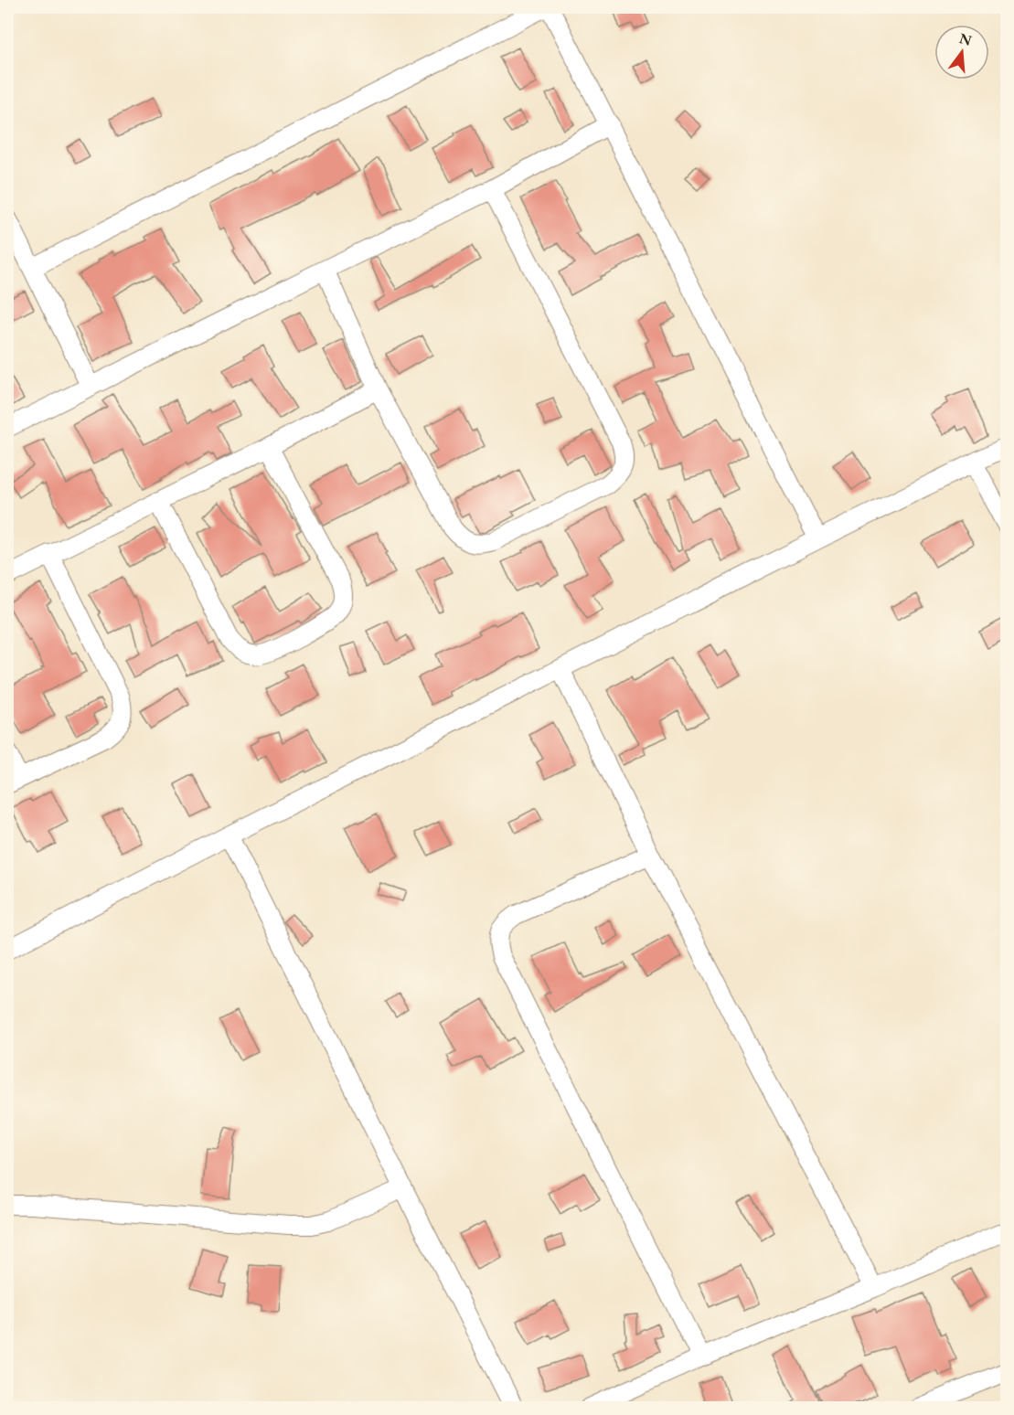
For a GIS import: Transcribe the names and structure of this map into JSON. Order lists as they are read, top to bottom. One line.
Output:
{"north":"top"}
